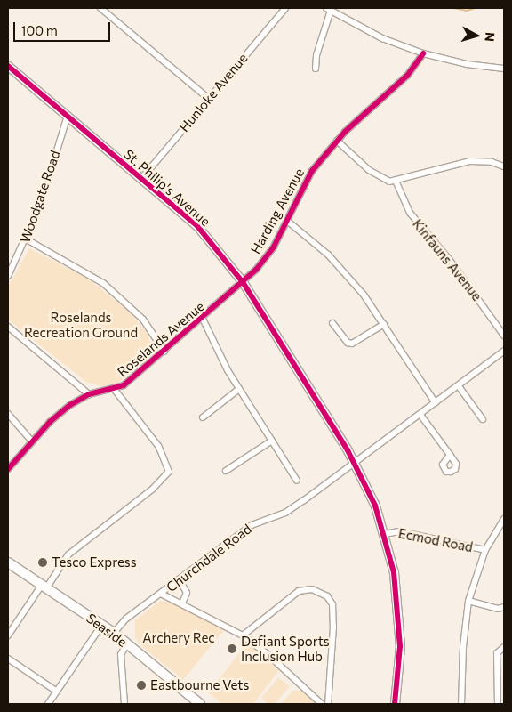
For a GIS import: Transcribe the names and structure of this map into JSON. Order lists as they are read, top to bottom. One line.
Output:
{"streets":{"main road":["Seaside"],"street":["Hunloke Avenue","St. Philip's Avenue","Woodgate Road","Harding Avenue","Kinfauns Avenue","Roselands Avenue","Ecmod Road","Churchdale Road"]},"crossings":[["Hunloke Avenue","St. Philip's Avenue"],["St. Philip's Avenue","Woodgate Road"],["St. Philip's Avenue","Harding Avenue"],["St. Philip's Avenue","Roselands Avenue"],["St. Philip's Avenue","Ecmod Road"],["St. Philip's Avenue","Churchdale Road"],["Harding Avenue","Roselands Avenue"],["Churchdale Road","Seaside"]],"parks":["Roselands Recreation Ground","Archery Rec"],"places":["Tesco Express","Defiant Sports Inclusion Hub","Eastbourne Vets"],"scale_bar":"100 m","north":"right"}
